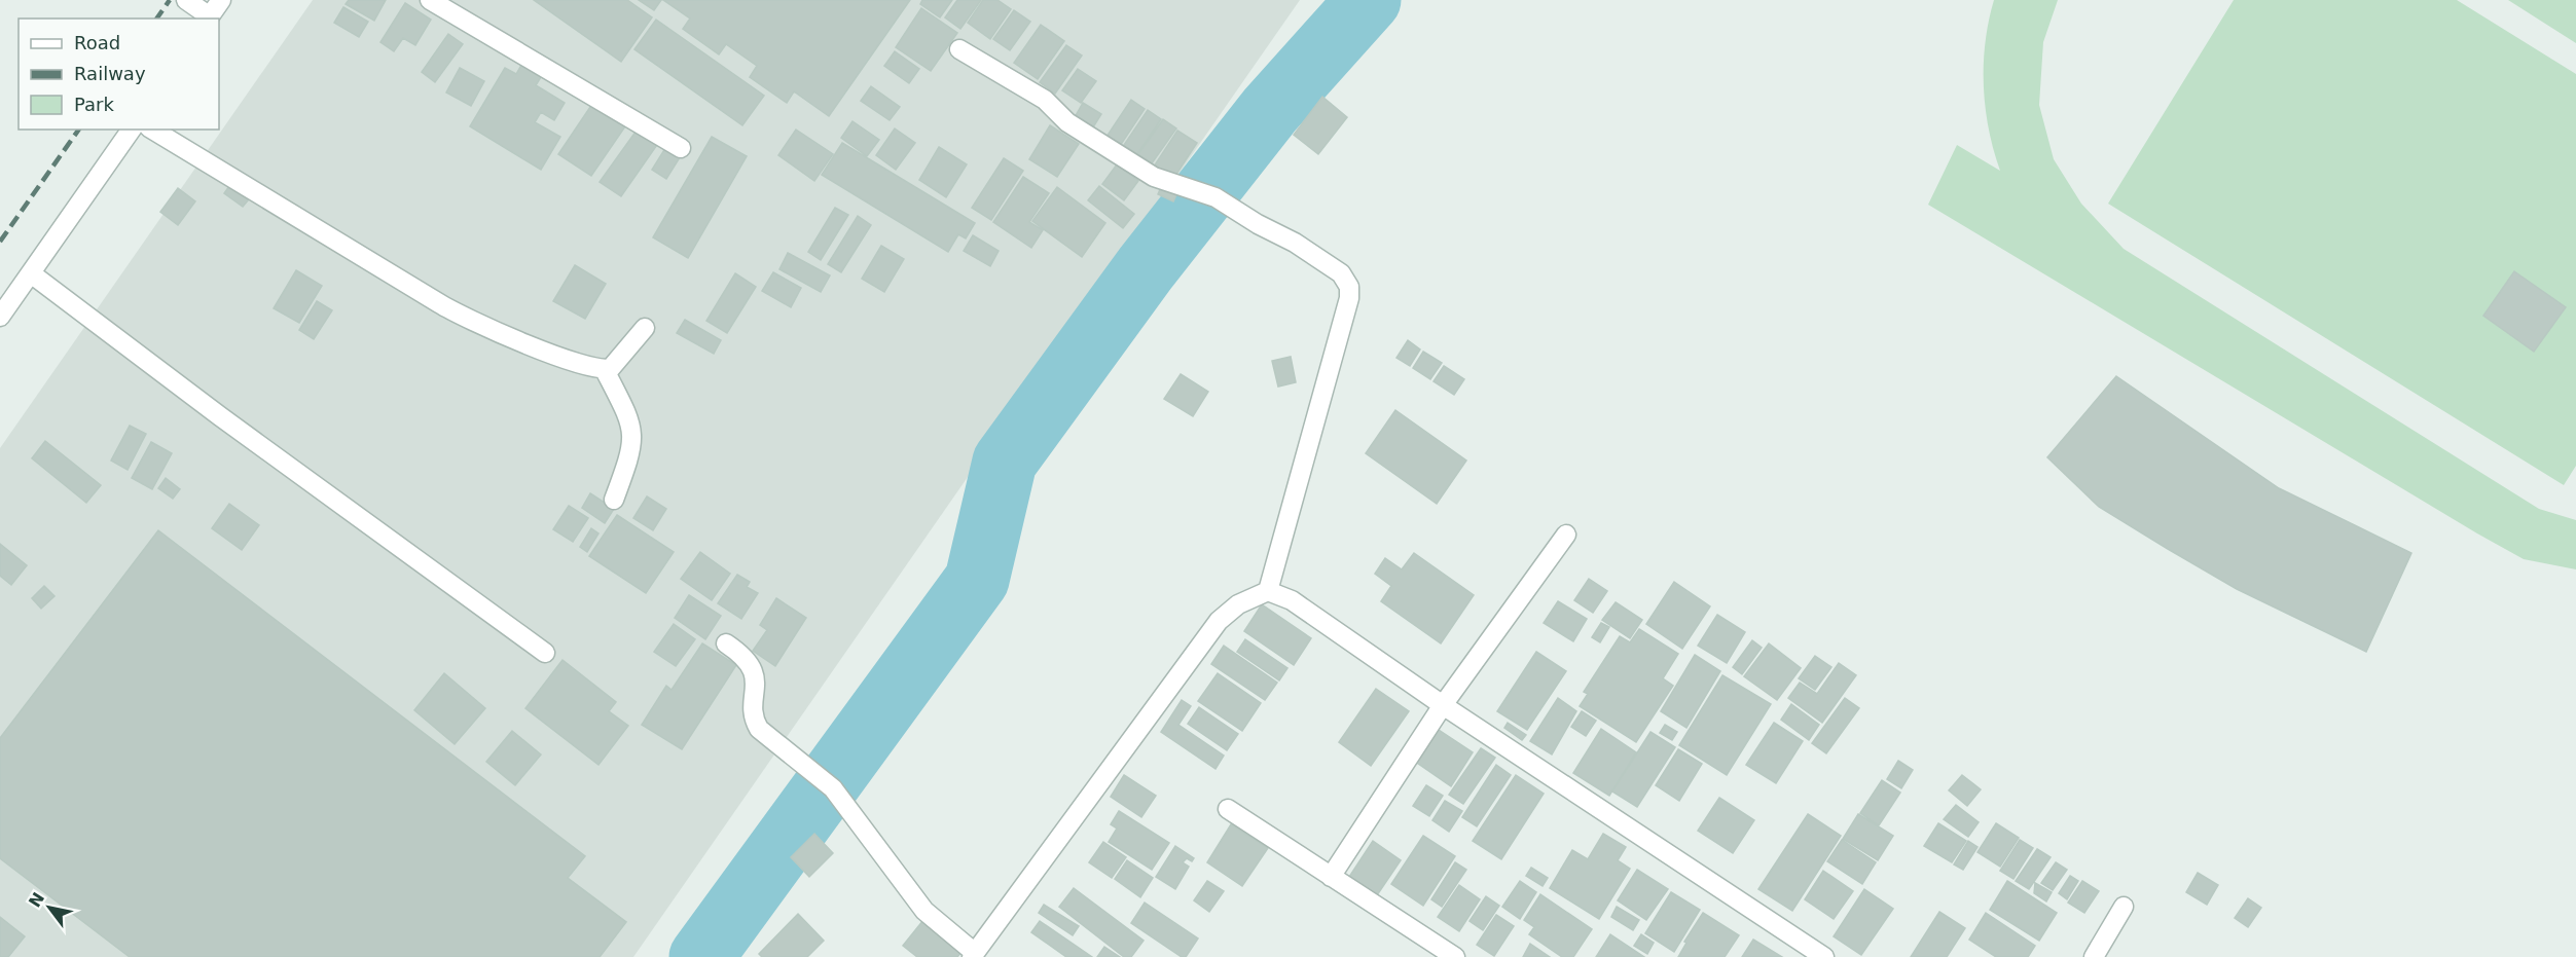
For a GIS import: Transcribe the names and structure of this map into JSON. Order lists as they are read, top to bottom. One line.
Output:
{"legend":["Road","Railway","Park"],"north":"top left"}
